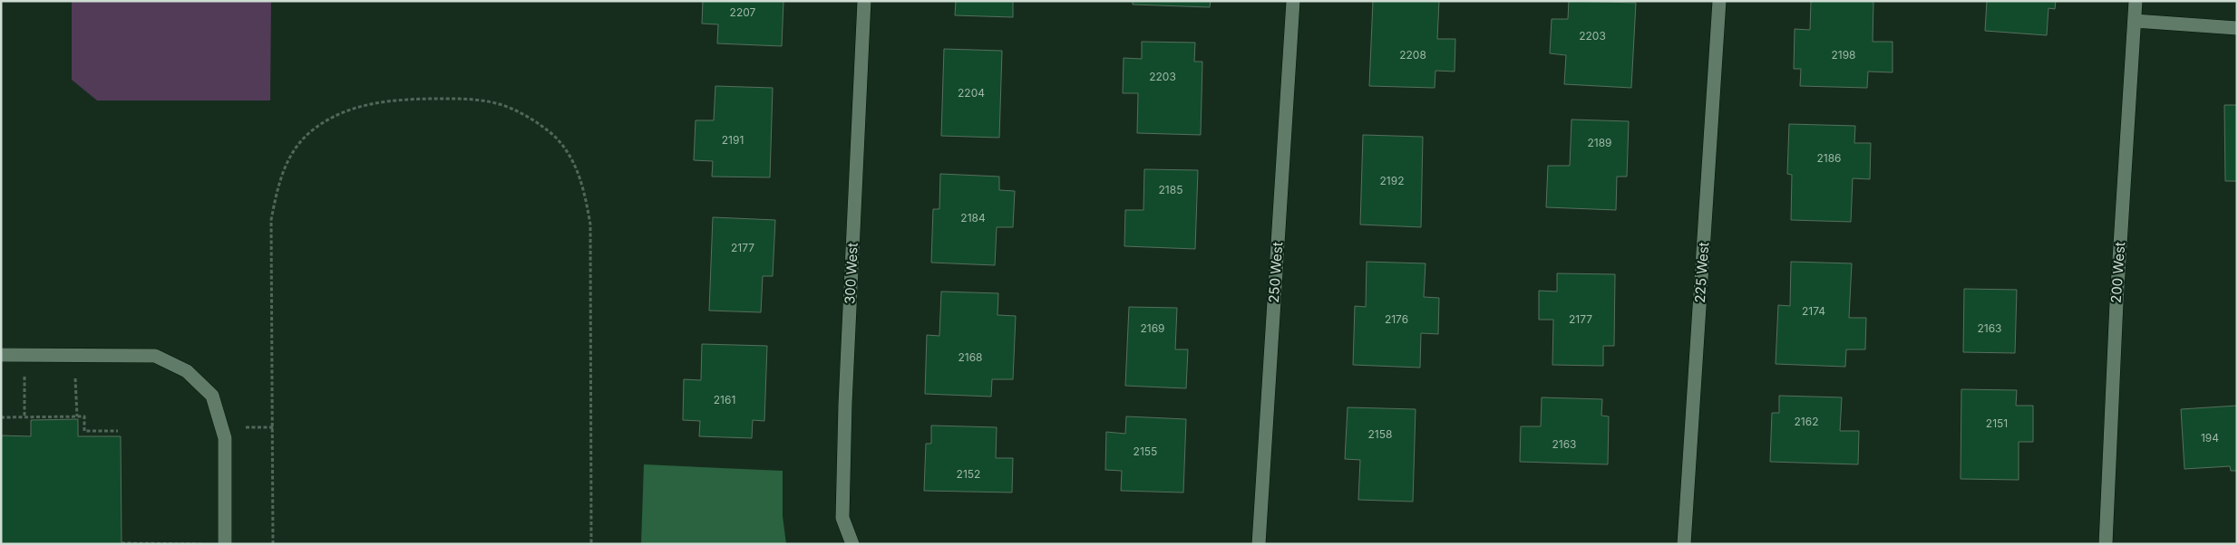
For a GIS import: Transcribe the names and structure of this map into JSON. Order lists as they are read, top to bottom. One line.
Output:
{"streets":{"street":["250 West","225 West","200 West","300 West"]},"house_numbers":["2207","2203","2208","2198","2203","2204","2191","2189","2186","2192","2185","2184","2177","2174","2176","2177","2169","2163","2168","2161","2162","2151","2158","194","2163","2155","2152"]}
